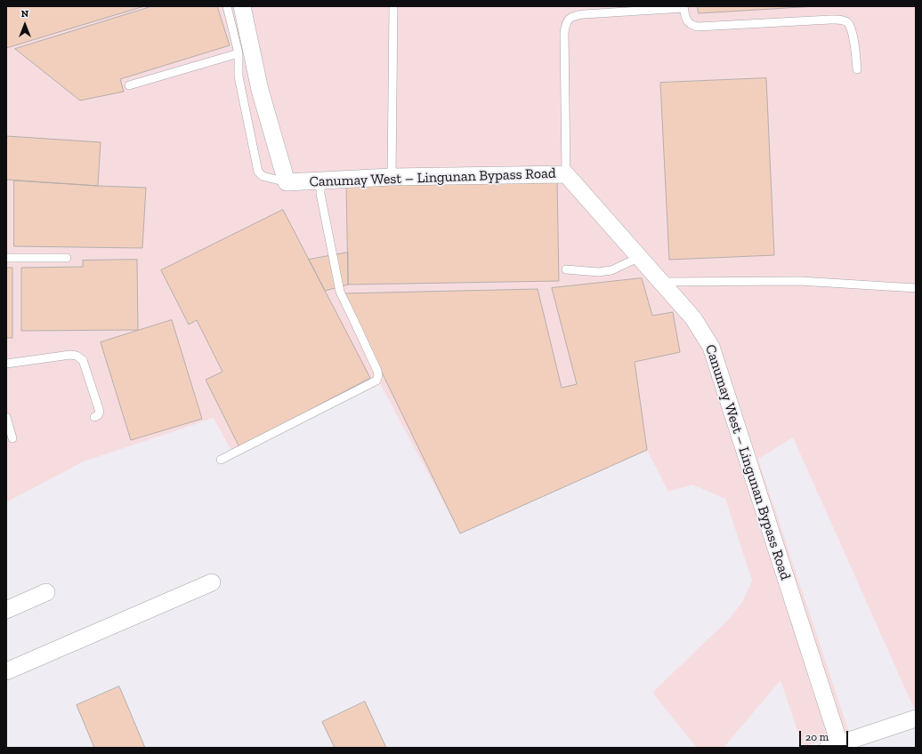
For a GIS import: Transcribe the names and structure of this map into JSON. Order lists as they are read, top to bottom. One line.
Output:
{"streets":{"street":["Canumay West – Lingunan Bypass Road"]},"scale_bar":"20 m","north":"top"}
